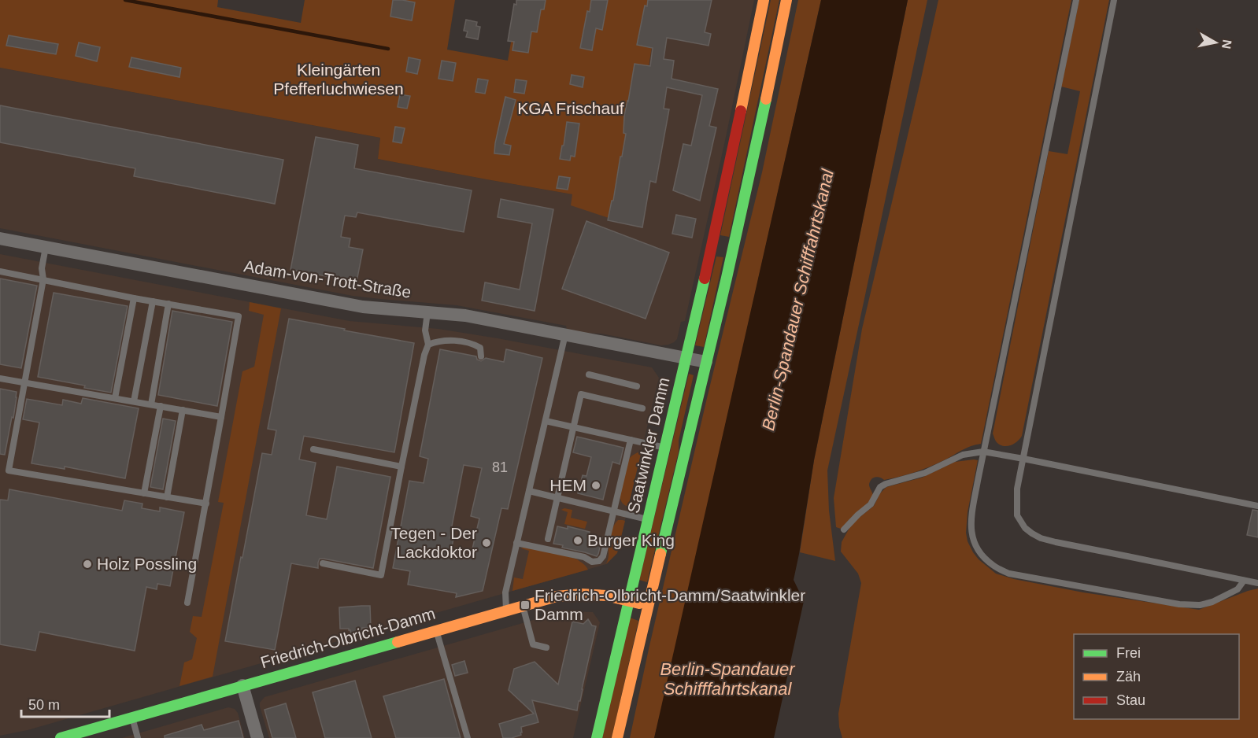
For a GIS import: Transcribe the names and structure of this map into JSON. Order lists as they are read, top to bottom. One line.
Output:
{"streets":{"main road":["Saatwinkler Damm","Friedrich-Olbricht-Damm"],"street":["Adam-von-Trott-Straße"]},"crossings":[["Adam-von-Trott-Straße","Saatwinkler Damm"],["Saatwinkler Damm","Friedrich-Olbricht-Damm"]],"water":["Berlin-Spandauer Schifffahrtskanal"],"parks":["Kleingärten Pfefferluchwiesen","KGA Frischauf"],"places":{"other":["HEM","Burger King","Tegen - Der Lackdoktor","Holz Possling"],"transit":["Friedrich-Olbricht-Damm/Saatwinkler Damm"]},"house_numbers":["81"],"legend":["Frei","Zäh","Stau"],"scale_bar":"50 m","north":"right"}
